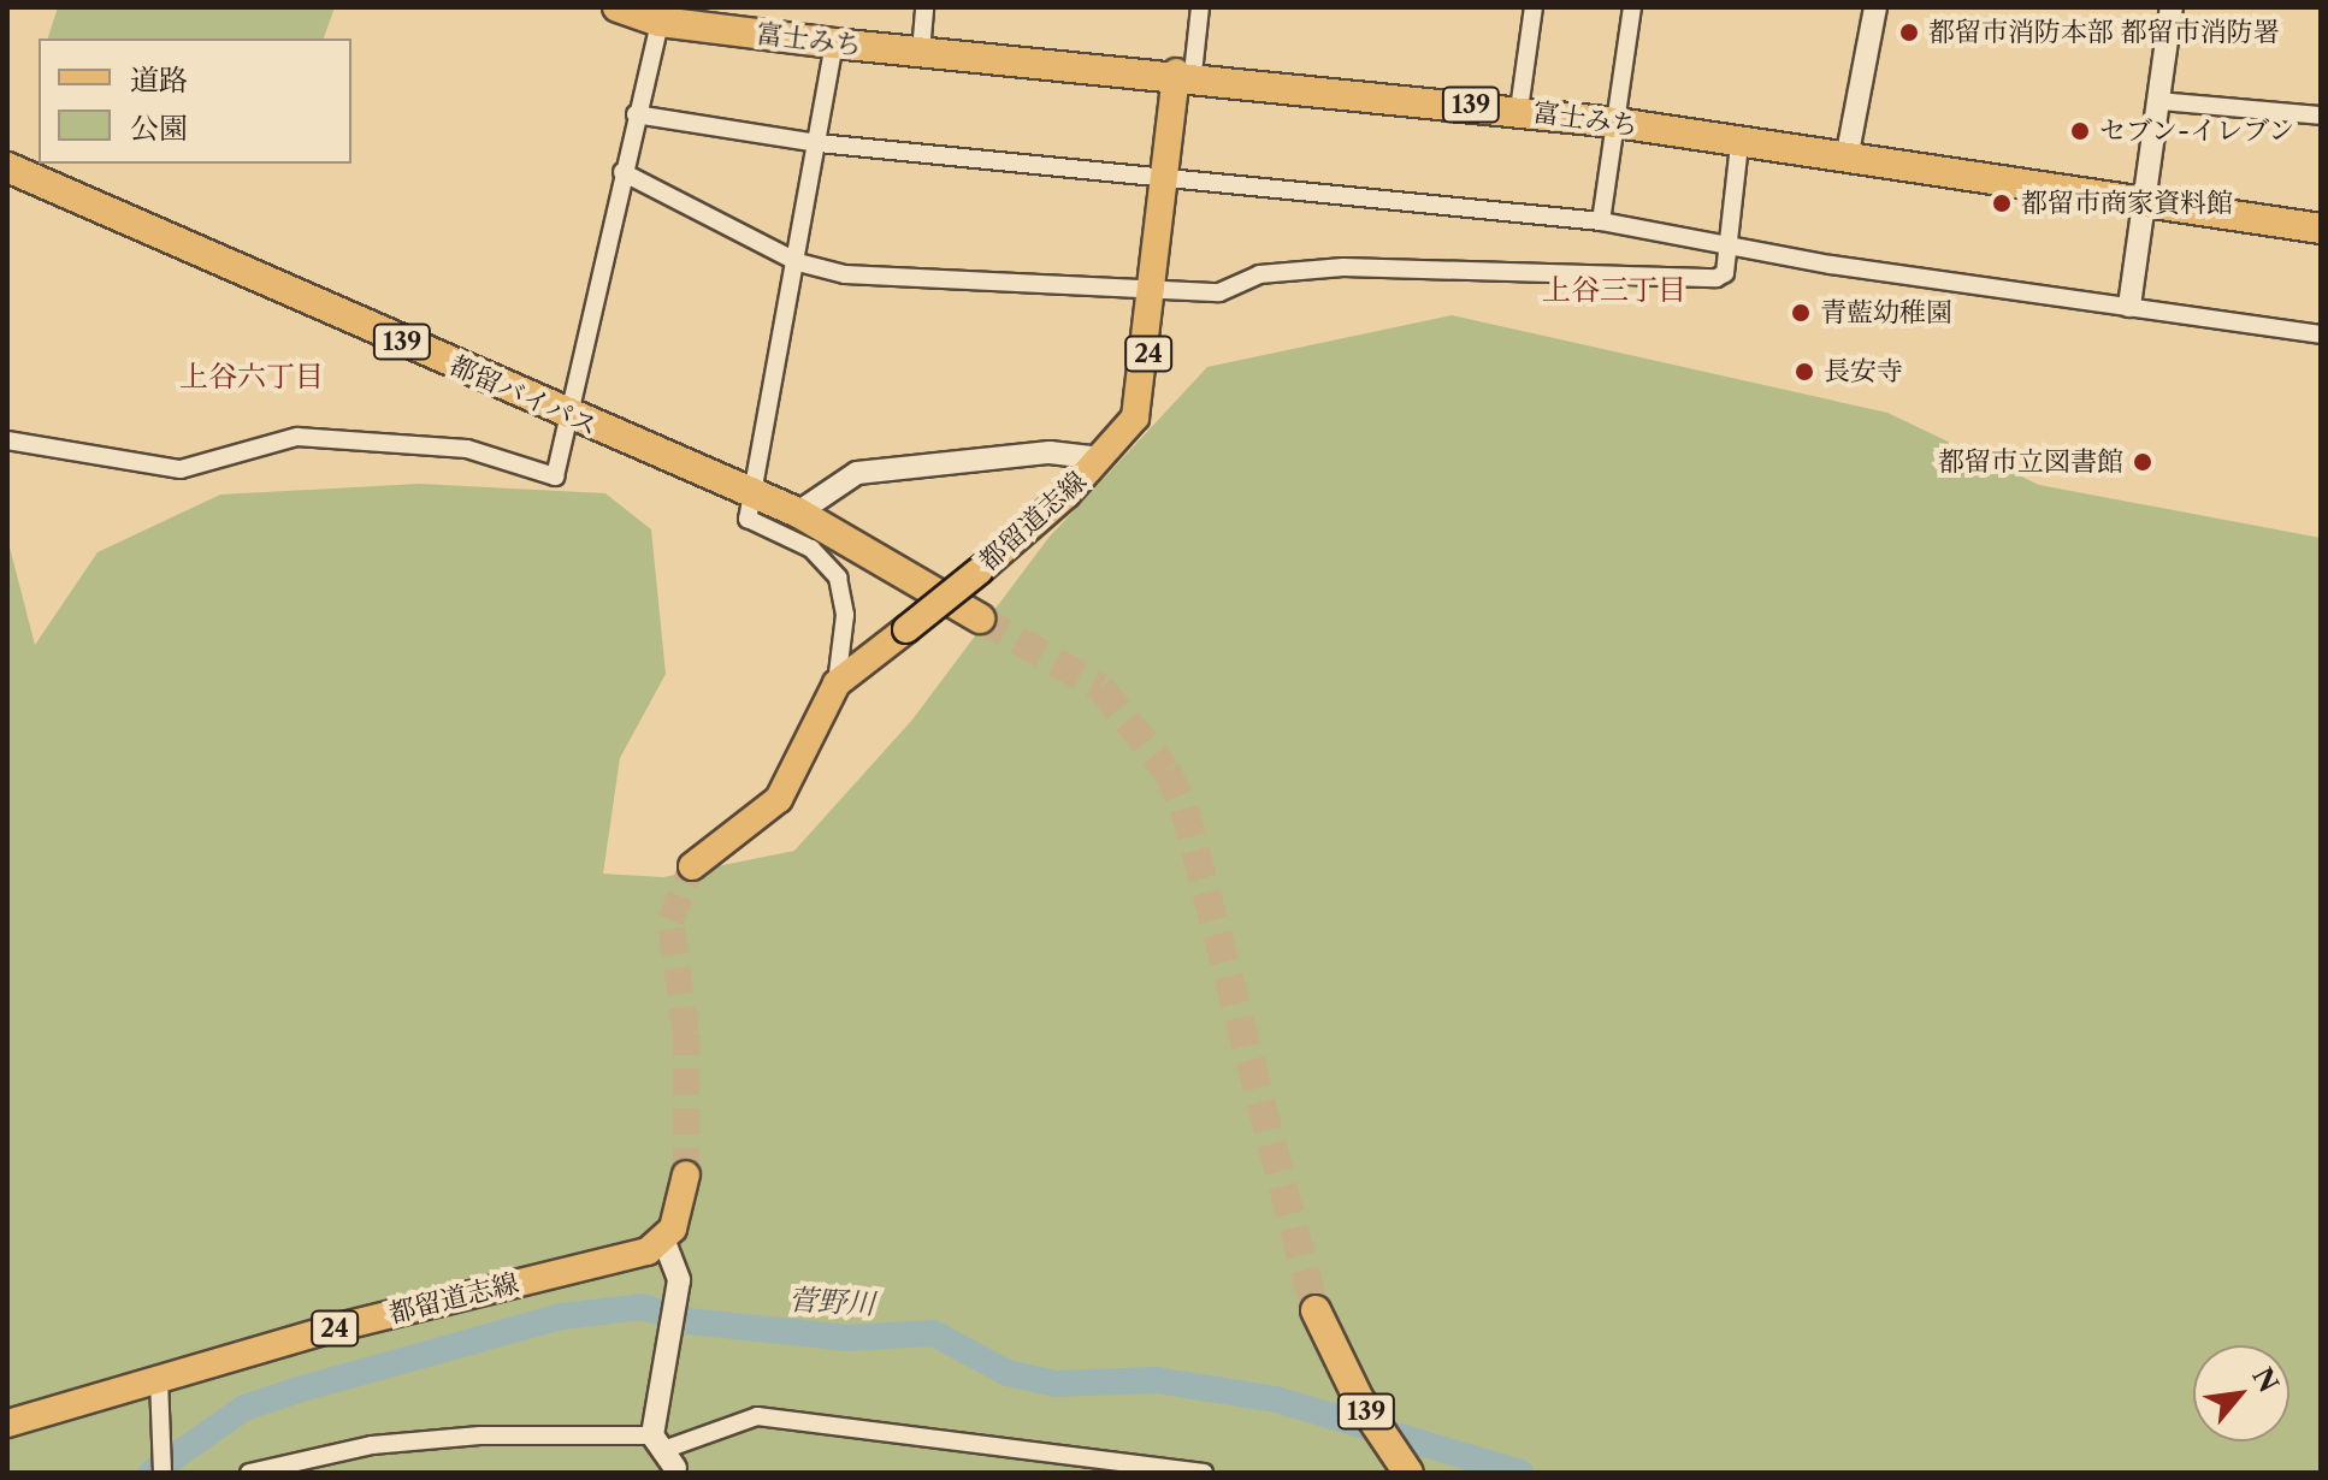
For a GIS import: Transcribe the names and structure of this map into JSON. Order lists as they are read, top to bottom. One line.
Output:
{"streets":{"highway":["富士みち","139","都留バイパス"],"main road":["24","都留道志線"]},"crossings":[["富士みち","都留道志線"]],"districts":["上谷三丁目","上谷六丁目"],"water":["菅野川"],"places":["都留市消防本部 都留市消防署","セブン-イレブン","都留市商家資料館","青藍幼稚園","長安寺","都留市立図書館"],"legend":["道路","公園"],"north":"top right"}
